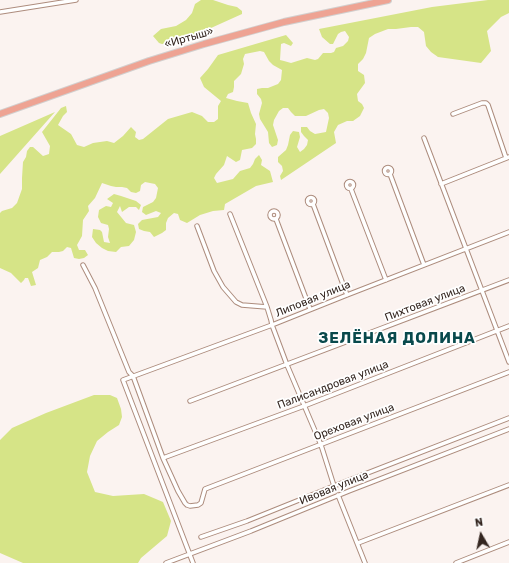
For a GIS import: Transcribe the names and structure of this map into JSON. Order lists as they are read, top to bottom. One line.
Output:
{"streets":{"highway":["«Иртыш»"],"street":["Липовая улица","Пихтовая улица","Палисандровая улица","Ореховая улица","Ивовая улица"]},"crossings":[["Липовая улица","Ивовая улица"],["Палисандровая улица","Ореховая улица"]],"districts":["ЗЕЛЁНАЯ ДОЛИНА"],"north":"top"}
